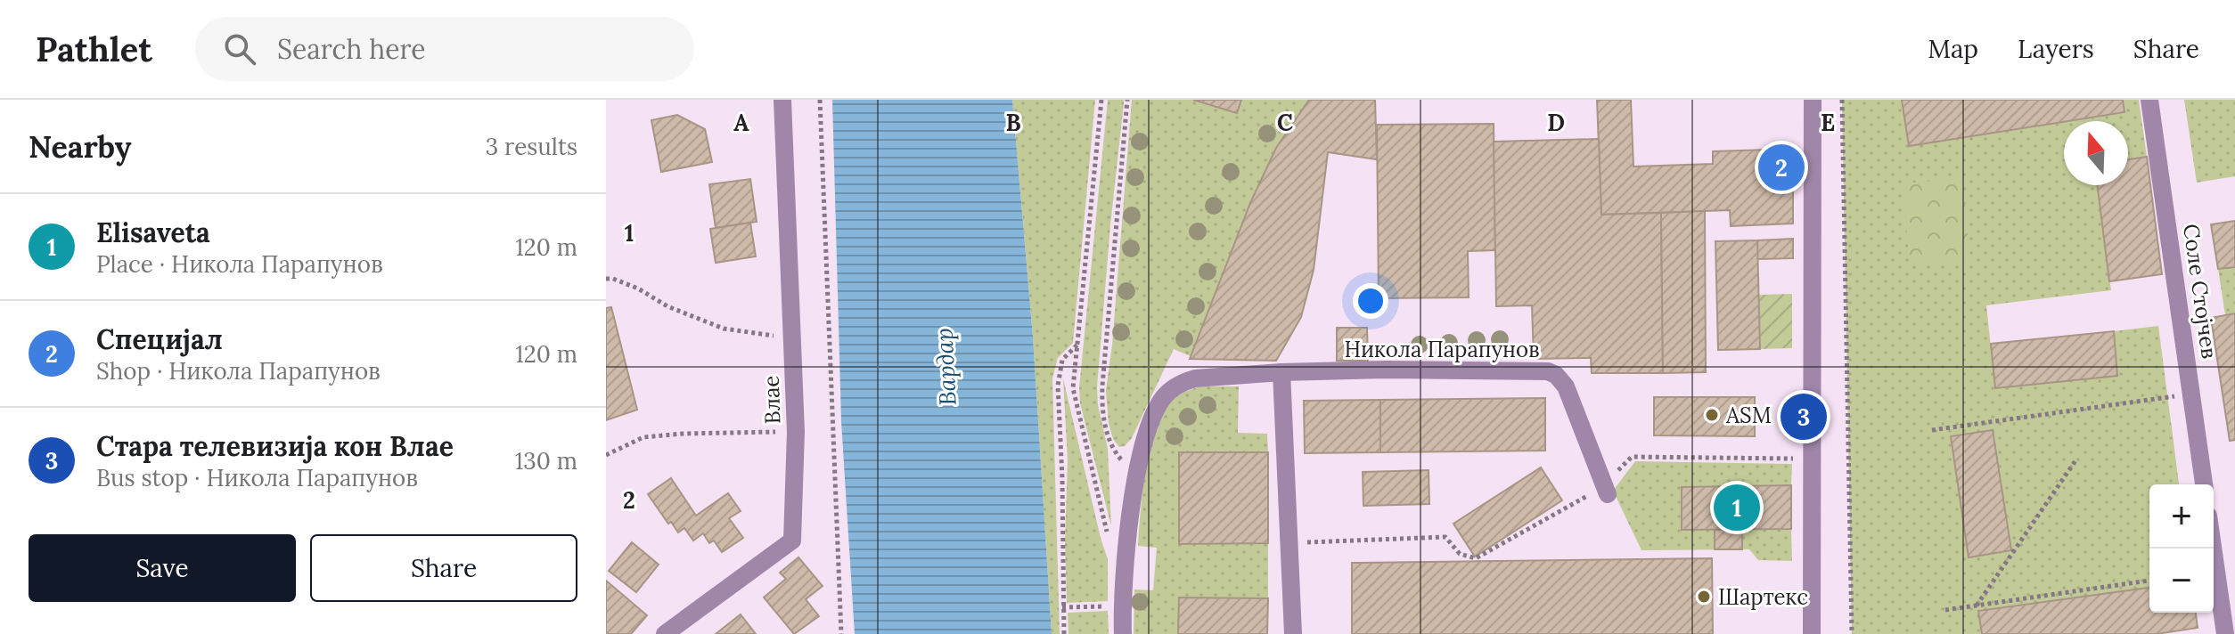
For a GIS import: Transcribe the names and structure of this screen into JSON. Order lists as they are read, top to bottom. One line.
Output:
{"streets":{"street":["Соле Стојчев","Никола Парапунов","Влае"]},"water":["Вардар"],"places":["ASM","Шартекс"],"north":"top","page":{"header":"Pathlet","search":"Search here","nav":["Map","Layers","Share"],"heading":["Nearby","3 results"],"pins":["2","3","1"],"list":[{"mark":"1","name":"Elisaveta","note":"Place · Никола Парапунов","value":"120 m"},{"mark":"2","name":"Специјал","note":"Shop · Никола Парапунов","value":"120 m"},{"mark":"3","name":"Стара телевизија кон Влае","note":"Bus stop · Никола Парапунов","value":"130 m"}],"map_buttons":["+","−"],"buttons":["Save","Share"]},"grid":{"columns":["A","B","C","D","E"],"rows":["1","2"]}}
